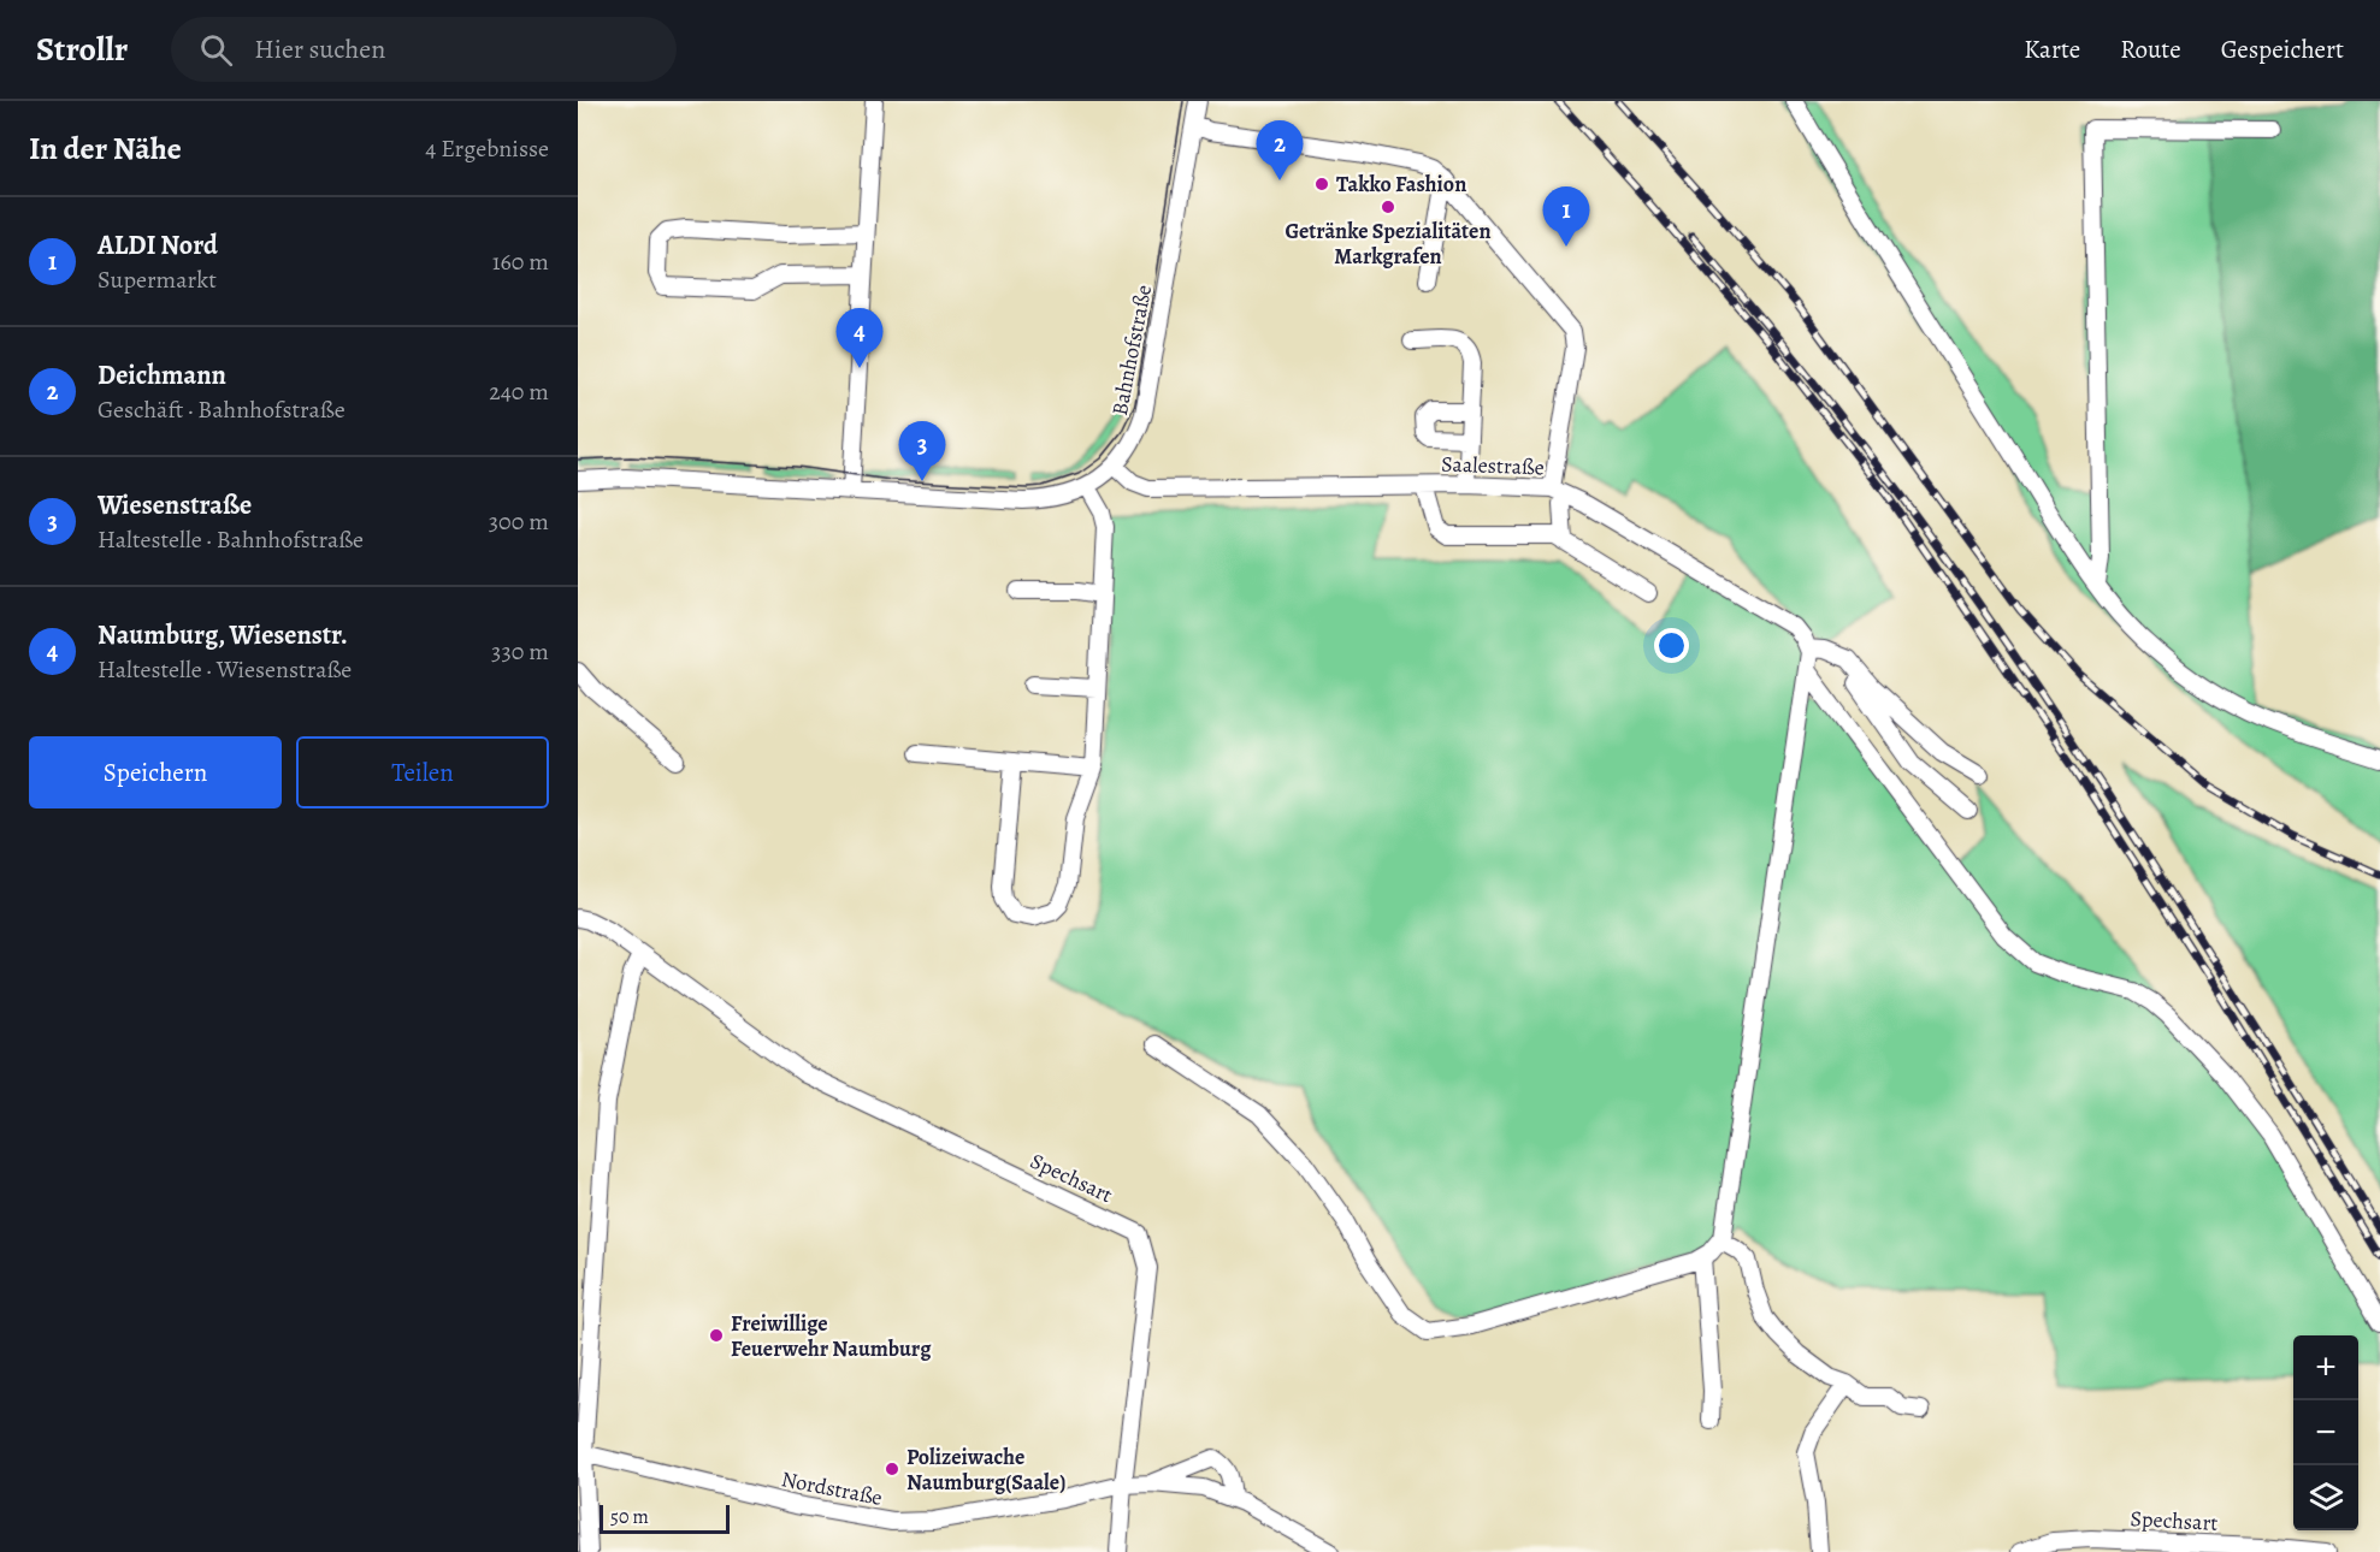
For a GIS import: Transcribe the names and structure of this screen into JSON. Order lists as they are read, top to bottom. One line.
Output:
{"streets":{"street":["Bahnhofstraße","Saalestraße","Spechsart","Nordstraße"]},"crossings":[["Bahnhofstraße","Saalestraße"],["Spechsart","Nordstraße"]],"places":["Takko Fashion","Getränke Spezialitäten Markgrafen","Freiwillige Feuerwehr Naumburg","Polizeiwache Naumburg(Saale)"],"scale_bar":"50 m","page":{"header":"Strollr","search":"Hier suchen","nav":["Karte","Route","Gespeichert"],"heading":["In der Nähe","4 Ergebnisse"],"pins":["2","1","4","3"],"list":[{"mark":"1","name":"ALDI Nord","note":"Supermarkt","value":"160 m"},{"mark":"2","name":"Deichmann","note":"Geschäft · Bahnhofstraße","value":"240 m"},{"mark":"3","name":"Wiesenstraße","note":"Haltestelle · Bahnhofstraße","value":"300 m"},{"mark":"4","name":"Naumburg, Wiesenstr.","note":"Haltestelle · Wiesenstraße","value":"330 m"}],"buttons":["Speichern","Teilen"],"map_buttons":["+","−"],"scale":"50 m"}}
